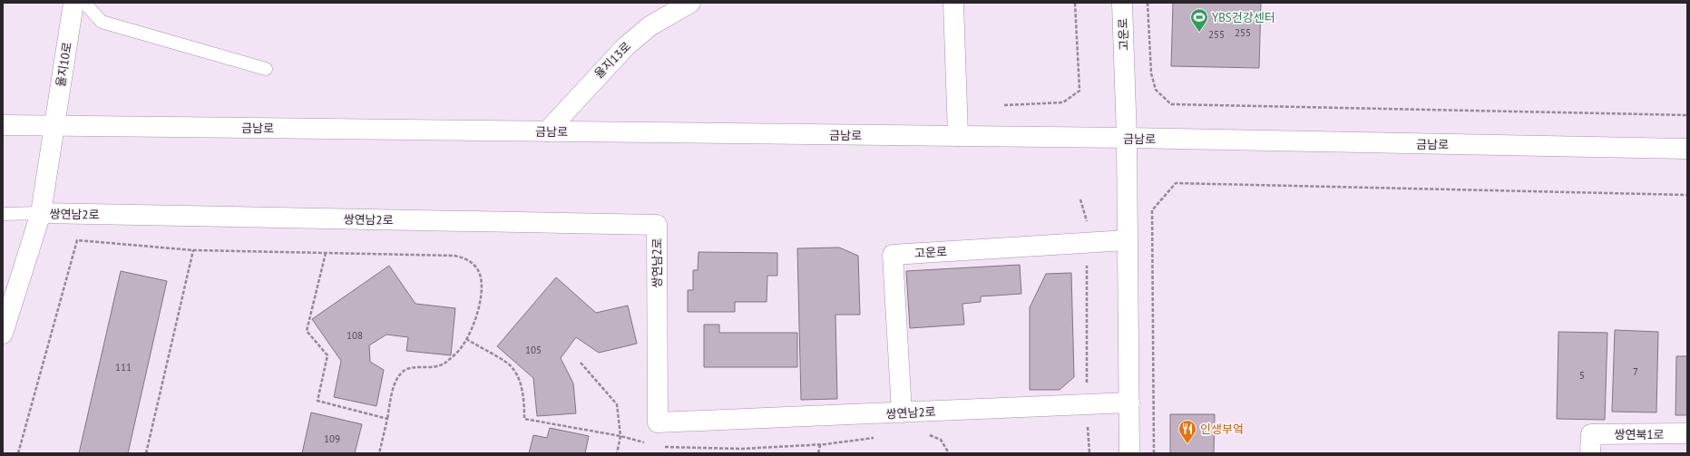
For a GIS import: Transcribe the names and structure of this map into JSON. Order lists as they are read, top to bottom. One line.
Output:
{"streets":{"street":["고운로","율지13로","율지10로","금남로","쌍연남2로","쌍연북1로"]},"crossings":[["고운로","금남로"],["고운로","쌍연남2로"],["율지13로","금남로"],["율지10로","금남로"],["율지10로","쌍연남2로"],["금남로","쌍연남2로"]],"places":{"sports":["YBS건강센터"],"restaurant":["인생부엌"]},"house_numbers":["255","255","108","105","111","7","5","109"]}
